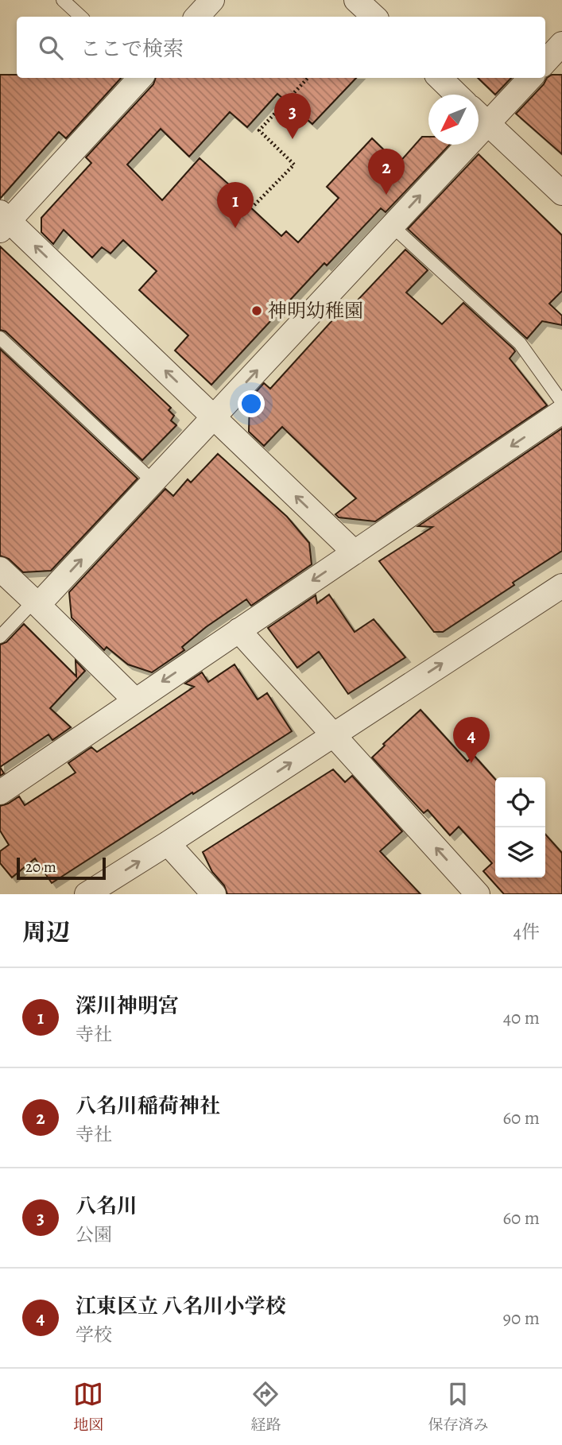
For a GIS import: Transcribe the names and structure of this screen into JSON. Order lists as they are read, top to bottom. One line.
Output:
{"places":["神明幼稚園"],"scale_bar":"20 m","north":"bottom left","page":{"search":"ここで検索","pins":["3","2","1","4"],"scale":"20 m","heading":["周辺","4件"],"list":[{"mark":"1","name":"深川神明宮","note":"寺社","value":"40 m"},{"mark":"2","name":"八名川稲荷神社","note":"寺社","value":"60 m"},{"mark":"3","name":"八名川","note":"公園","value":"60 m"},{"mark":"4","name":"江東区立 八名川小学校","note":"学校","value":"90 m"}],"nav":["地図","経路","保存済み"]}}
